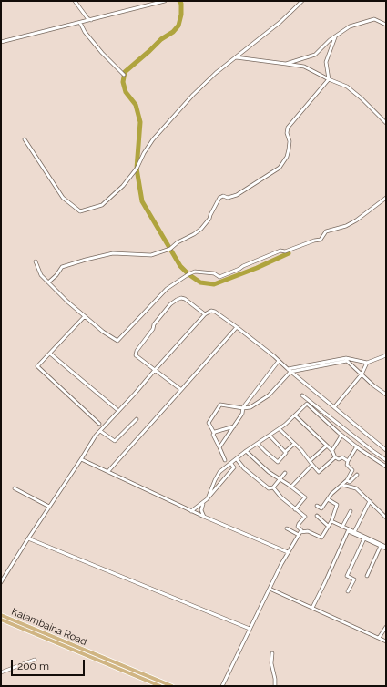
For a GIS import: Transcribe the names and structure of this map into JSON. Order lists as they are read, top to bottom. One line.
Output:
{"streets":{"main road":["Kalambaina Road"]},"scale_bar":"200 m"}
